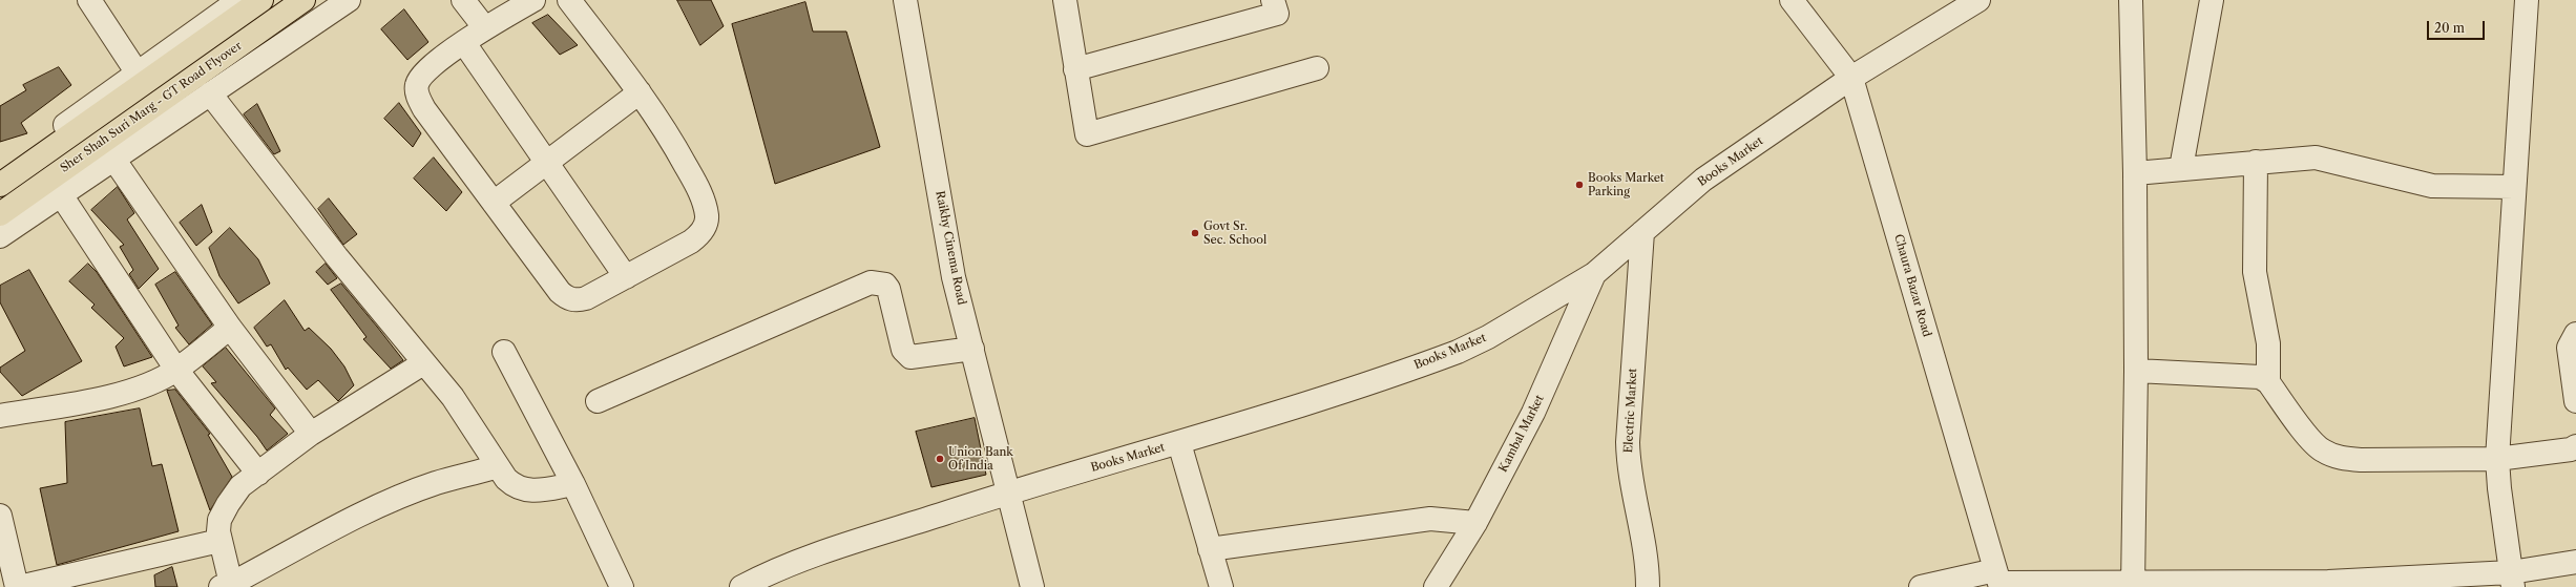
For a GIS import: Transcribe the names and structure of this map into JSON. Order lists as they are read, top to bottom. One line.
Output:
{"streets":{"main road":["Sher Shah Suri Marg - GT Road Flyover"],"street":["Books Market","Raikhy Cinema Road","Chaura Bazar Road","Electric Market","Kambal Market"]},"crossings":[["Books Market","Raikhy Cinema Road"],["Books Market","Chaura Bazar Road"],["Books Market","Electric Market"],["Books Market","Kambal Market"]],"places":["Books Market Parking","Govt Sr. Sec. School","Union Bank Of India"],"scale_bar":"20 m"}
